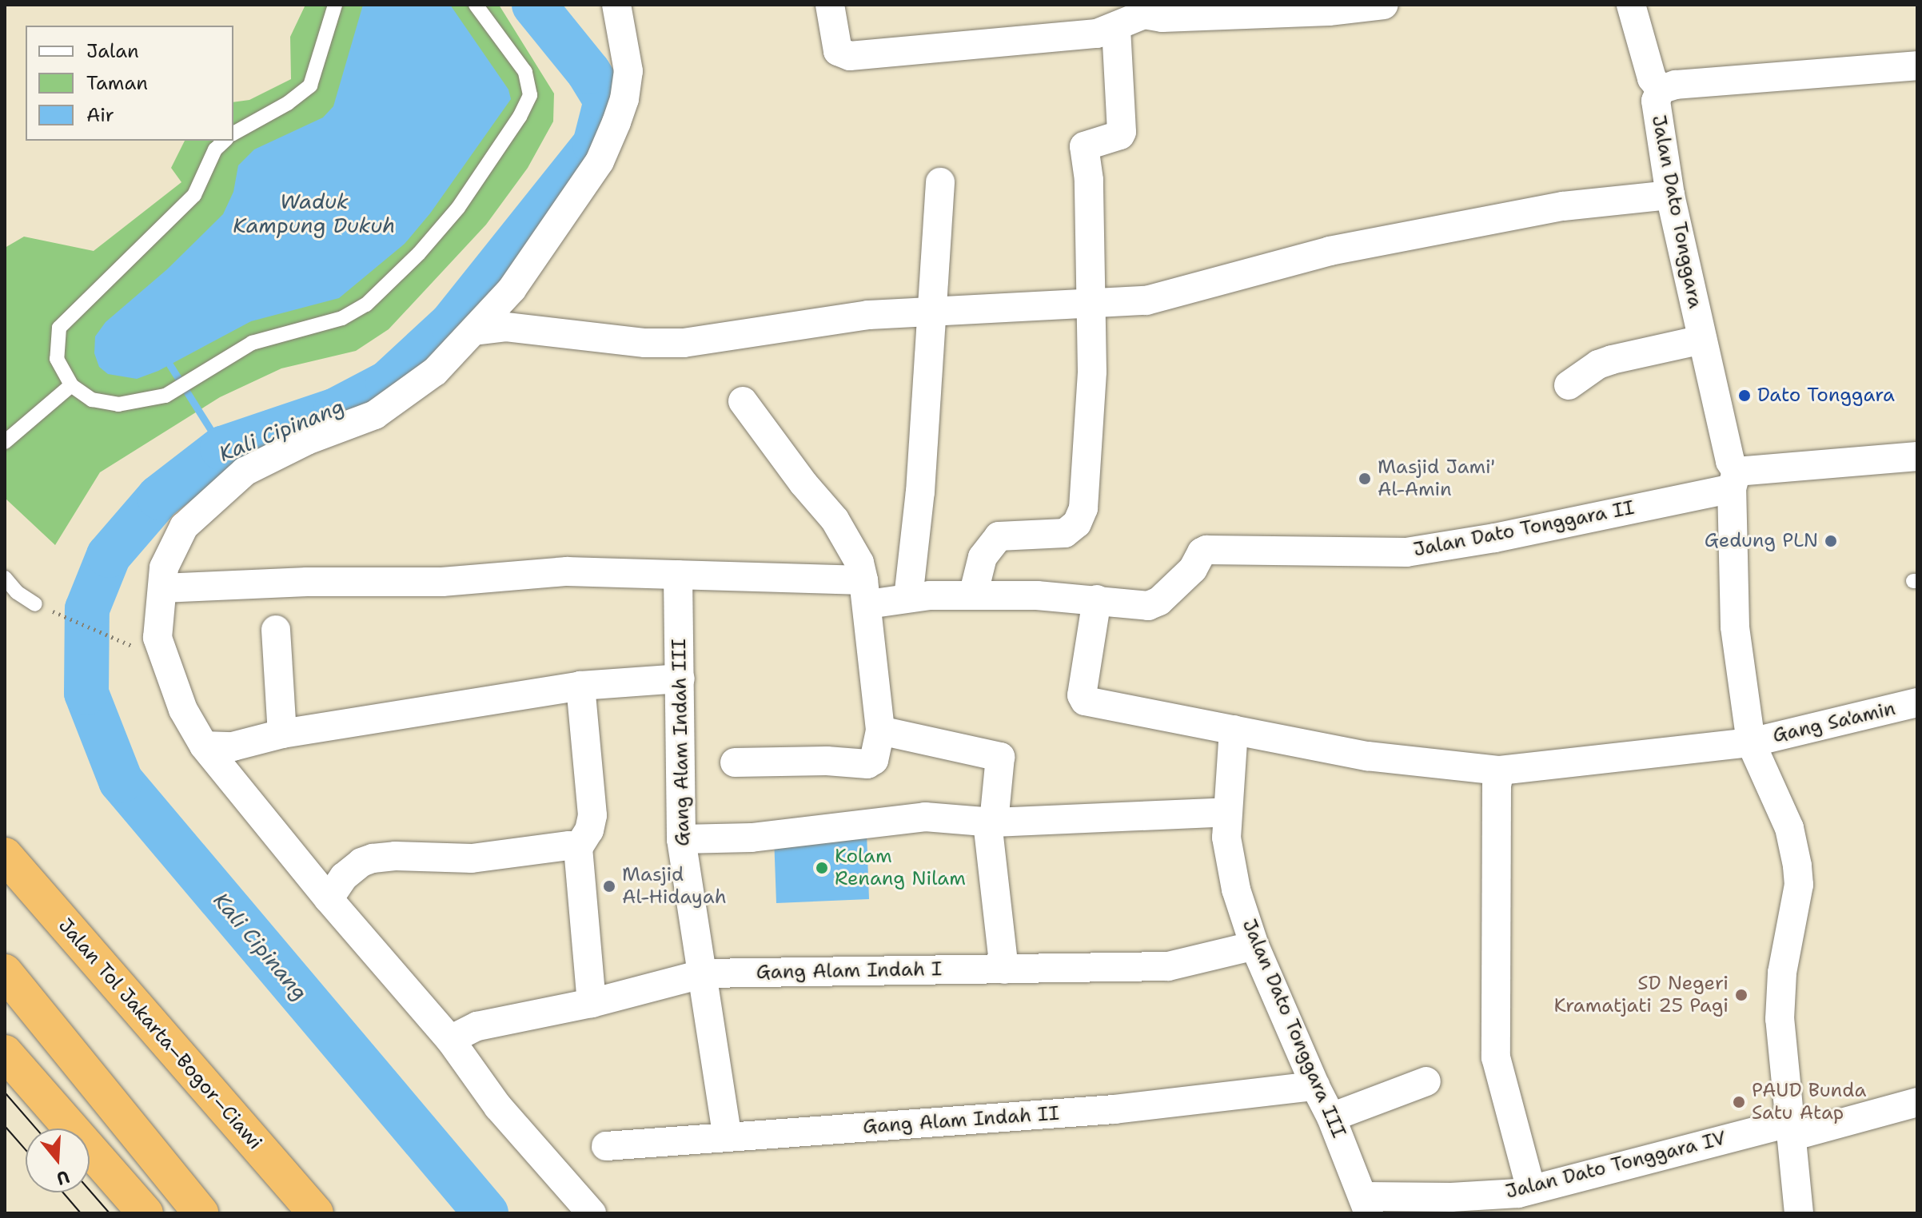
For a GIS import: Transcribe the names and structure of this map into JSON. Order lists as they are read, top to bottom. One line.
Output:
{"streets":{"highway":["Jalan Tol Jakarta–Bogor–Ciawi"],"street":["Jalan Dato Tonggara","Jalan Dato Tonggara II","Gang Sa'amin","Gang Alam Indah III","Gang Alam Indah I","Jalan Dato Tonggara III","Gang Alam Indah II","Jalan Dato Tonggara IV"]},"crossings":[["Jalan Dato Tonggara","Jalan Dato Tonggara II"],["Jalan Dato Tonggara","Gang Sa'amin"],["Jalan Dato Tonggara","Jalan Dato Tonggara IV"],["Gang Alam Indah III","Gang Alam Indah I"],["Gang Alam Indah III","Gang Alam Indah II"],["Gang Alam Indah I","Jalan Dato Tonggara III"],["Jalan Dato Tonggara III","Gang Alam Indah II"],["Jalan Dato Tonggara III","Jalan Dato Tonggara IV"]],"water":["Waduk Kampung Dukuh","Kali Cipinang"],"places":["Dato Tonggara","Masjid Jami' Al-Amin","Gedung PLN","Kolam Renang Nilam","Masjid Al-Hidayah","SD Negeri Kramatjati 25 Pagi","PAUD Bunda Satu Atap"],"legend":["Jalan","Taman","Air"],"north":"bottom"}
